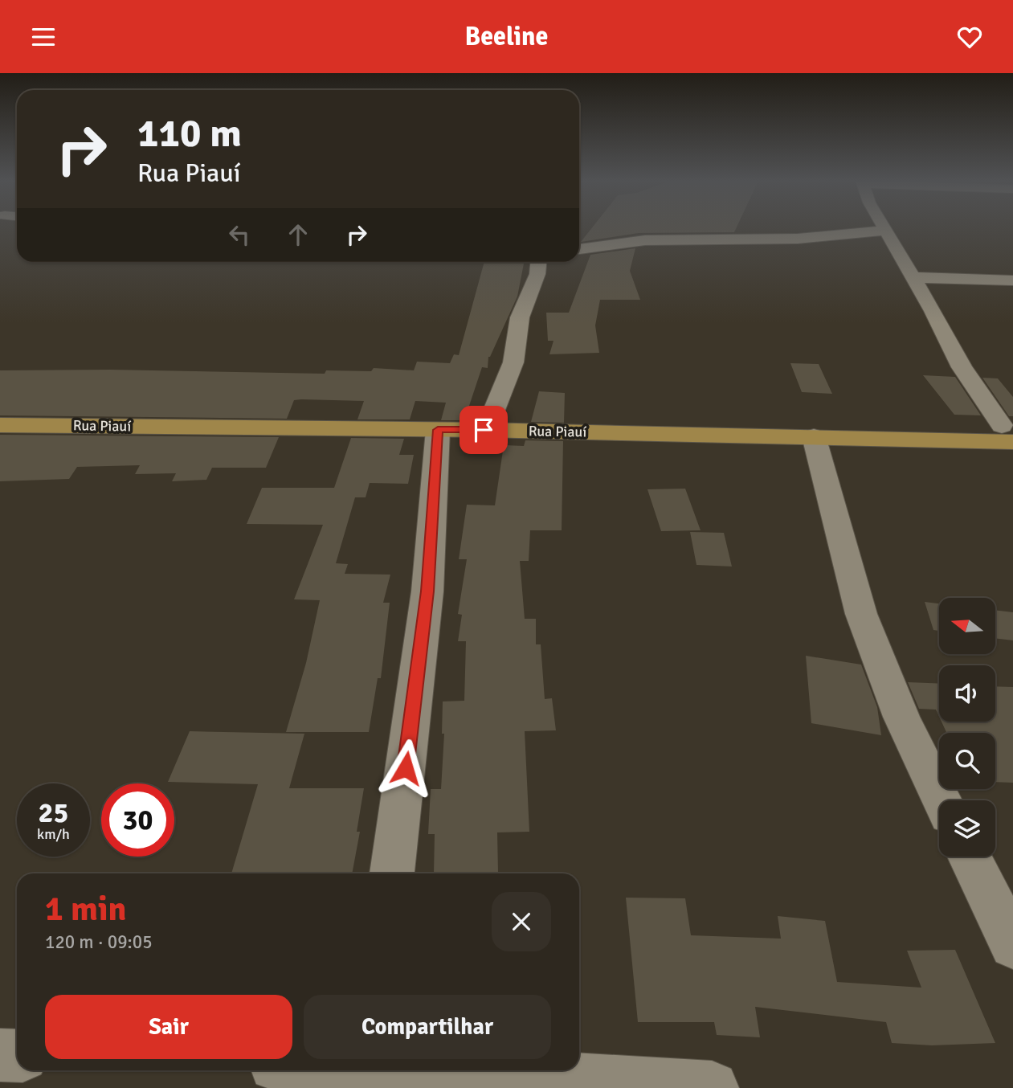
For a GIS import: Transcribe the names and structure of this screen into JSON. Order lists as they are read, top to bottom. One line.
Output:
{"streets":{"main road":["Rua Piauí"]},"north":"left","page":{"header":"Beeline","turn":["110 m","Rua Piauí"],"speed":"25 km/h","limit":"30","heading":["1 min","120 m · 09:05"],"buttons":["Sair","Compartilhar"]}}
